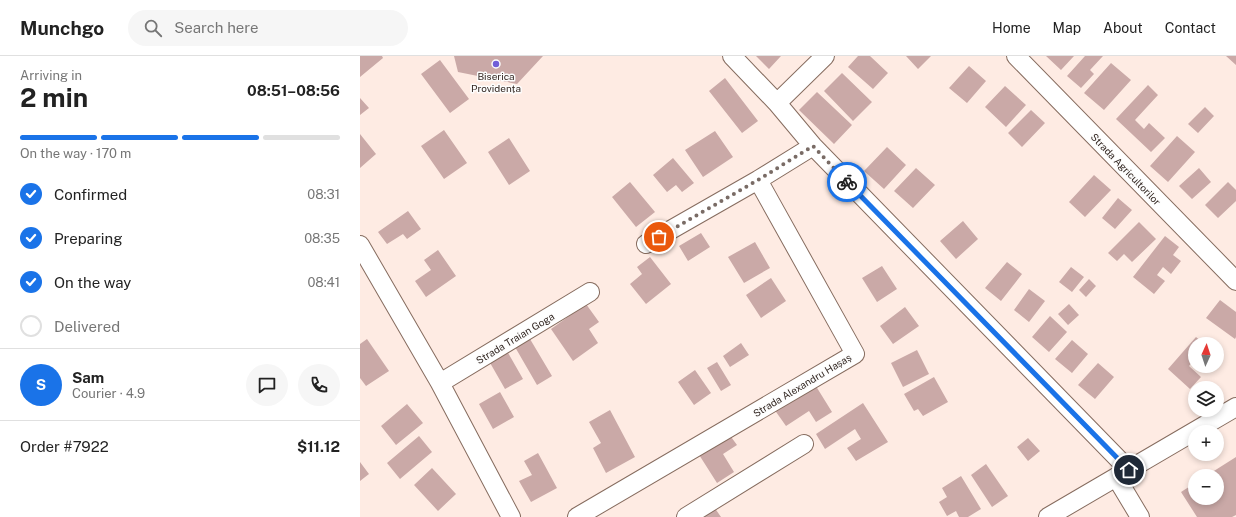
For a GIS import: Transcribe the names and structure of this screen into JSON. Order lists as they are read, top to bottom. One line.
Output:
{"streets":{"street":["Strada Agricultorilor","Strada Traian Goga","Strada Alexandru Hașaș"]},"places":["Biserica Providența"],"north":"top","page":{"header":"Munchgo","search":"Search here","nav":["Home","Map","About","Contact"],"heading":["2 min","Arriving in","08:51–08:56"],"panel":["Sam","Courier · 4.9","Order #7922","$11.12"],"bar":"On the way · 170 m","list":[["Confirmed","08:31"],["Preparing","08:35"],["On the way","08:41"],"Delivered"],"map_buttons":["+","−"],"round":"S"}}
